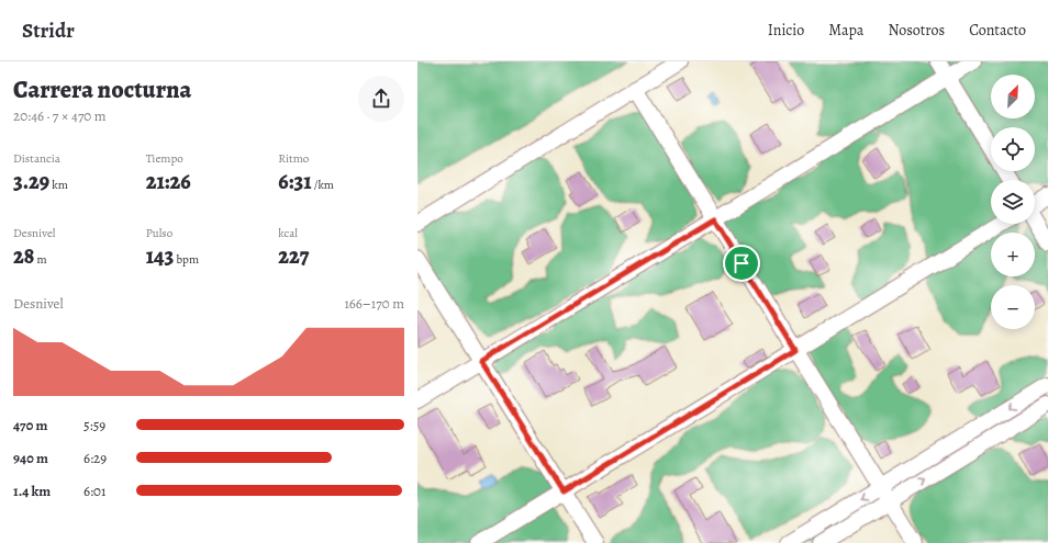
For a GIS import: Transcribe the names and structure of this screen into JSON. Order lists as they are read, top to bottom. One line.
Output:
{"north":"top right","page":{"header":"Stridr","nav":["Inicio","Mapa","Nosotros","Contacto"],"heading":["Carrera nocturna","20:46 · 7 × 470 m"],"map_buttons":["+","−"],"stats":[["Distancia","3.29 km"],["Tiempo","21:26"],["Ritmo","6:31 /km"],["Desnivel","28 m"],["Pulso","143 bpm"],["kcal","227"]],"chart":["Desnivel","166–170 m"],"list":[{"name":"470 m","note":"5:59"},{"name":"940 m","note":"6:29"},{"name":"1.4 km","note":"6:01"}]}}
